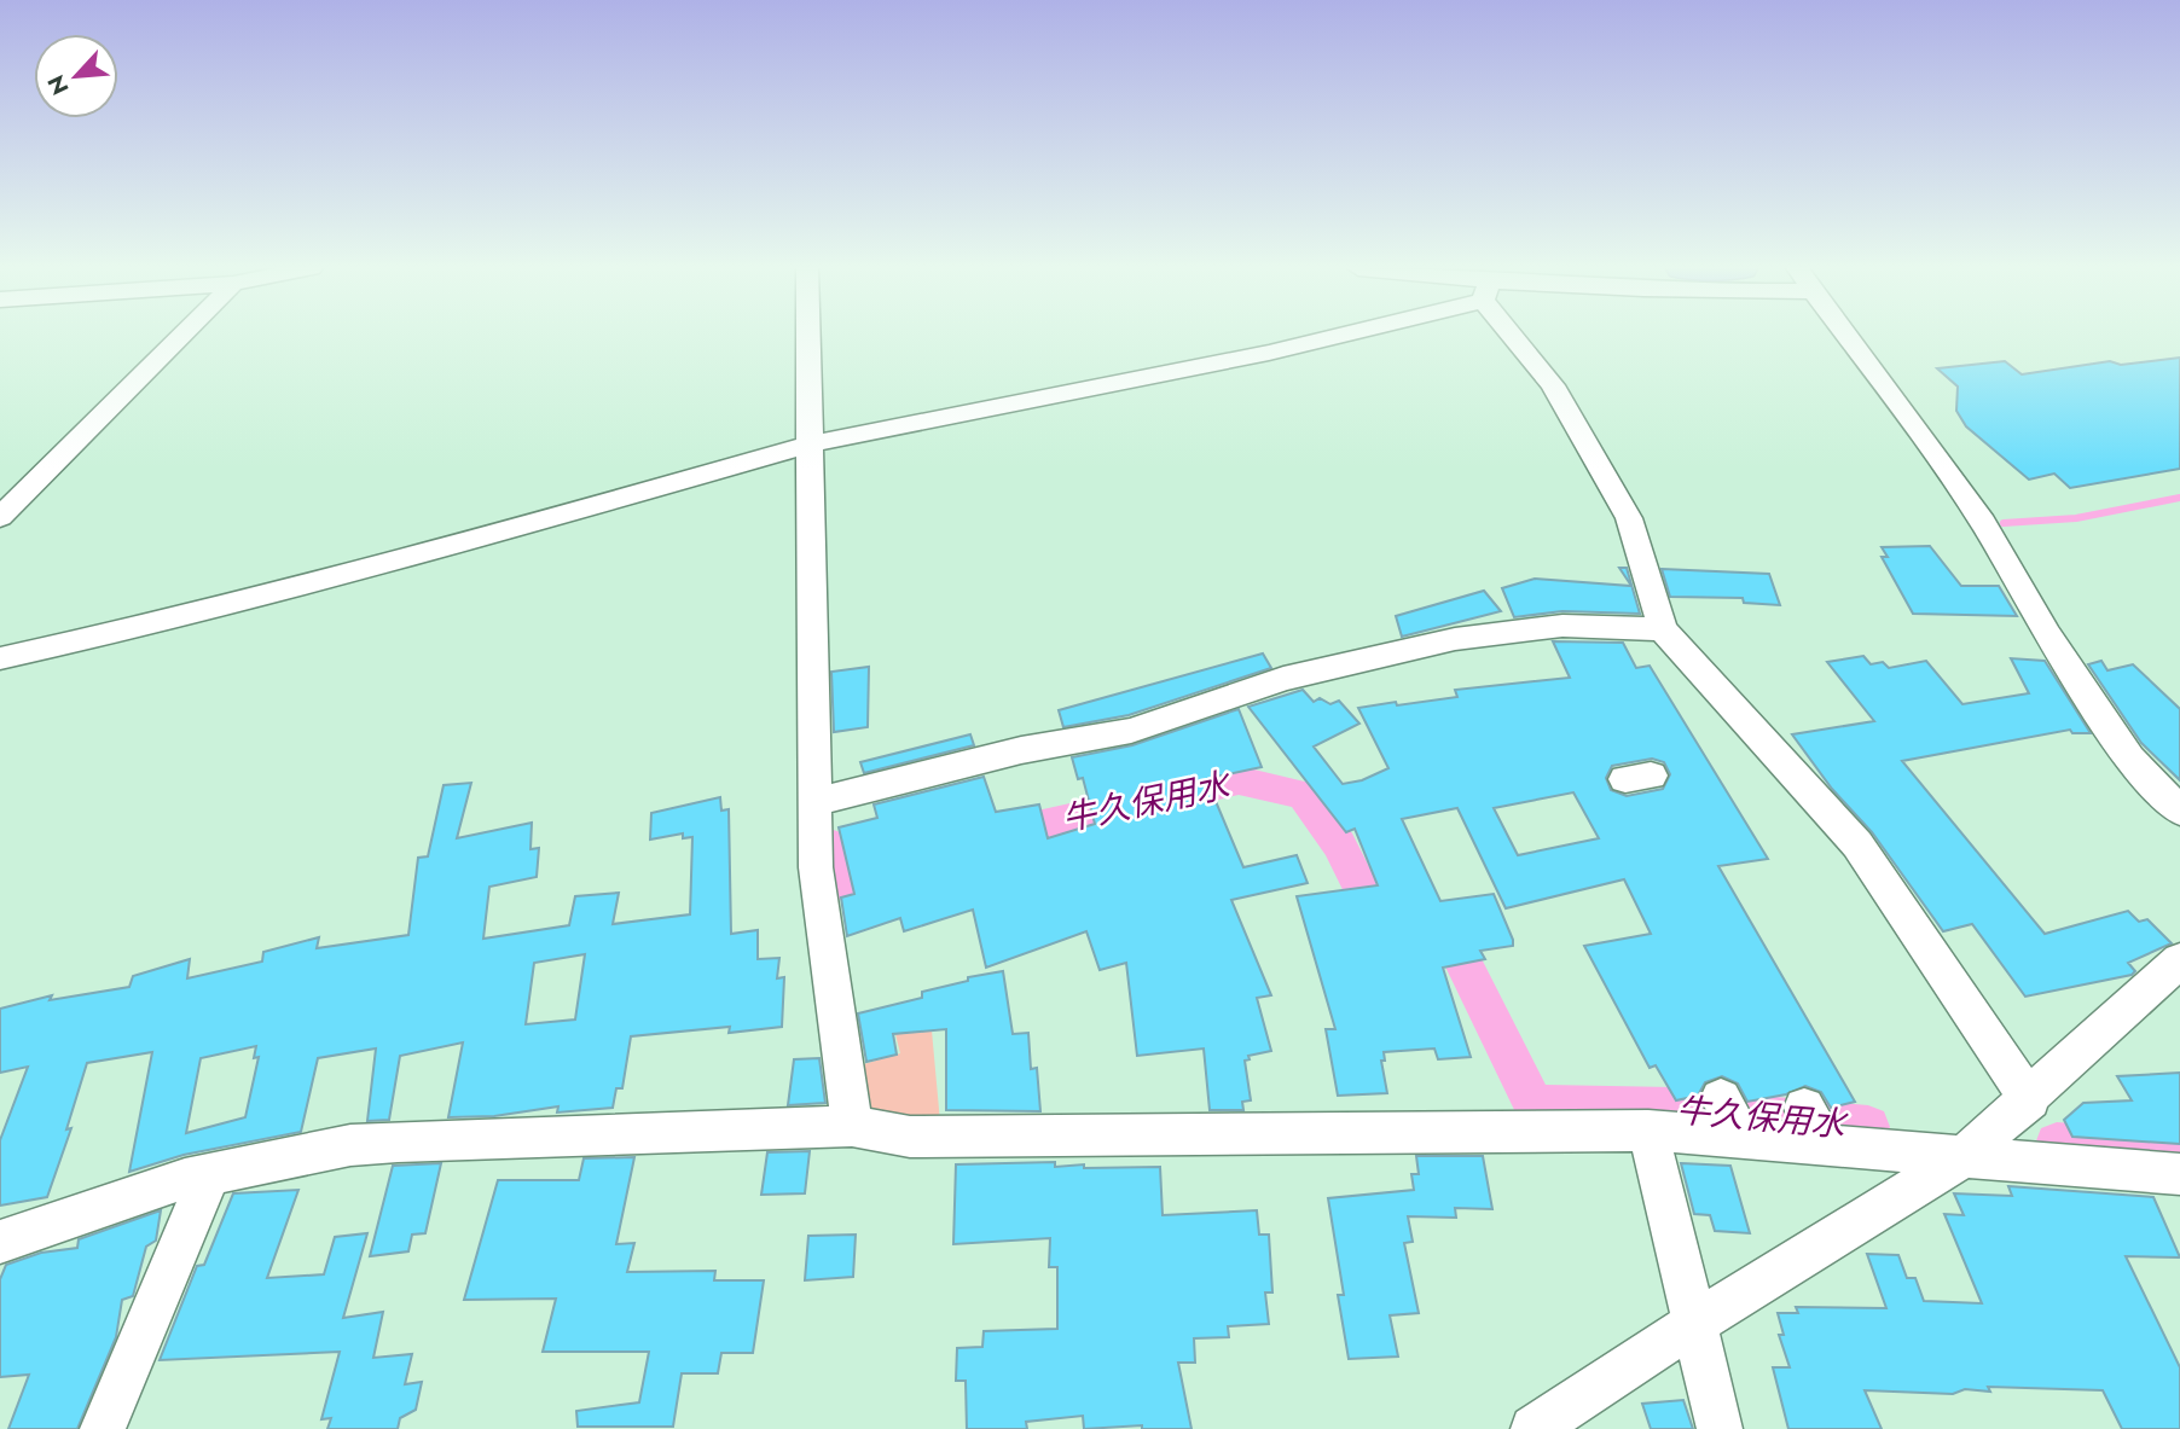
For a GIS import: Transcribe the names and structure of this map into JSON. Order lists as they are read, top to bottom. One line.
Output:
{"water":["牛久保用水"],"north":"bottom left"}
